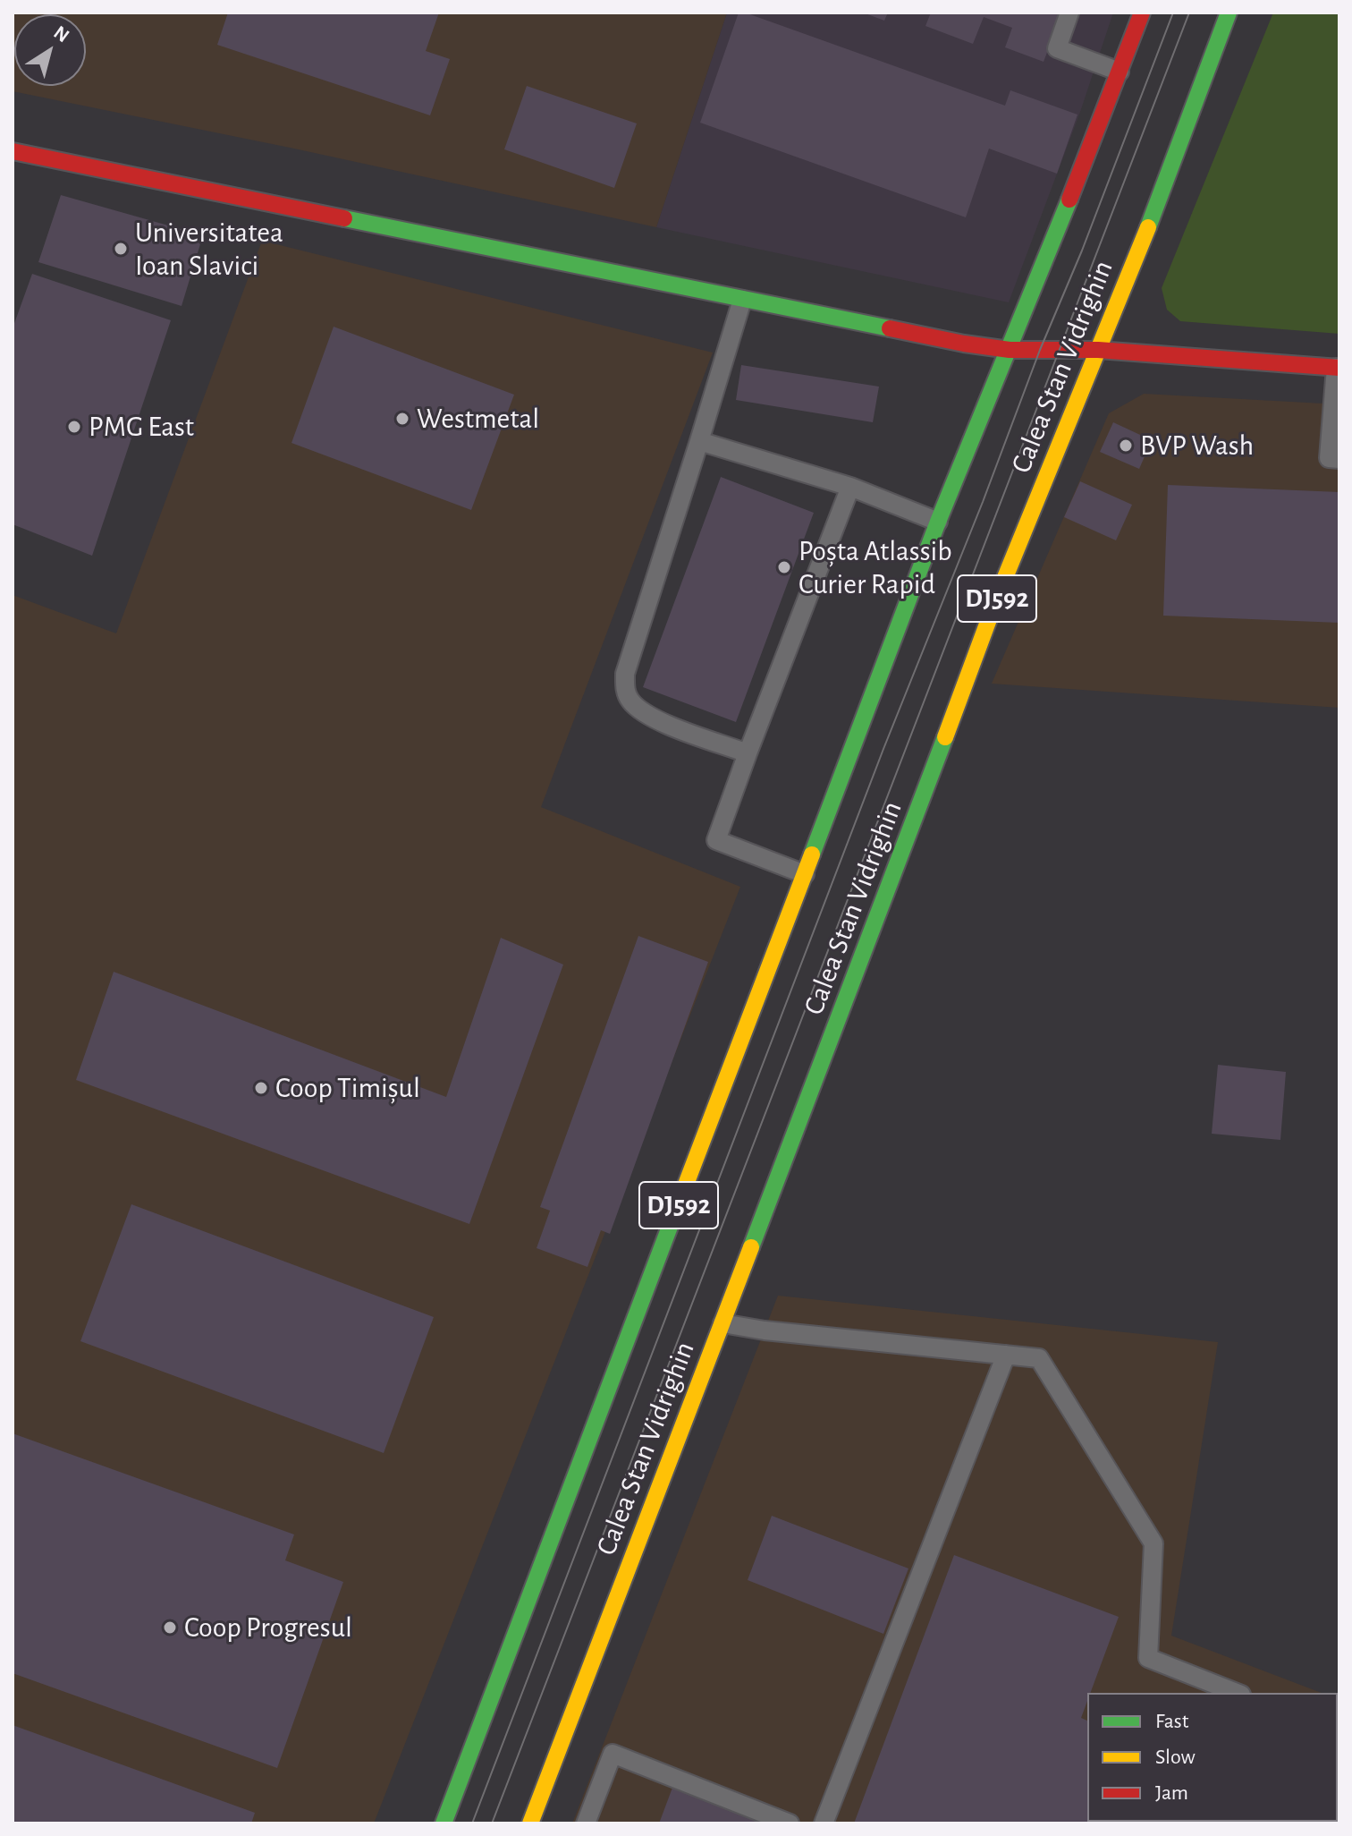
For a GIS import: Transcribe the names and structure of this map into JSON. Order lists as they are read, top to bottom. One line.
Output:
{"streets":{"main road":["Calea Stan Vidrighin","DJ592"]},"places":["Universitatea Ioan Slavici","Westmetal","PMG East","BVP Wash","Poșta Atlassib Curier Rapid","Coop Timișul","Coop Progresul"],"legend":["Fast","Slow","Jam"],"north":"top right"}
